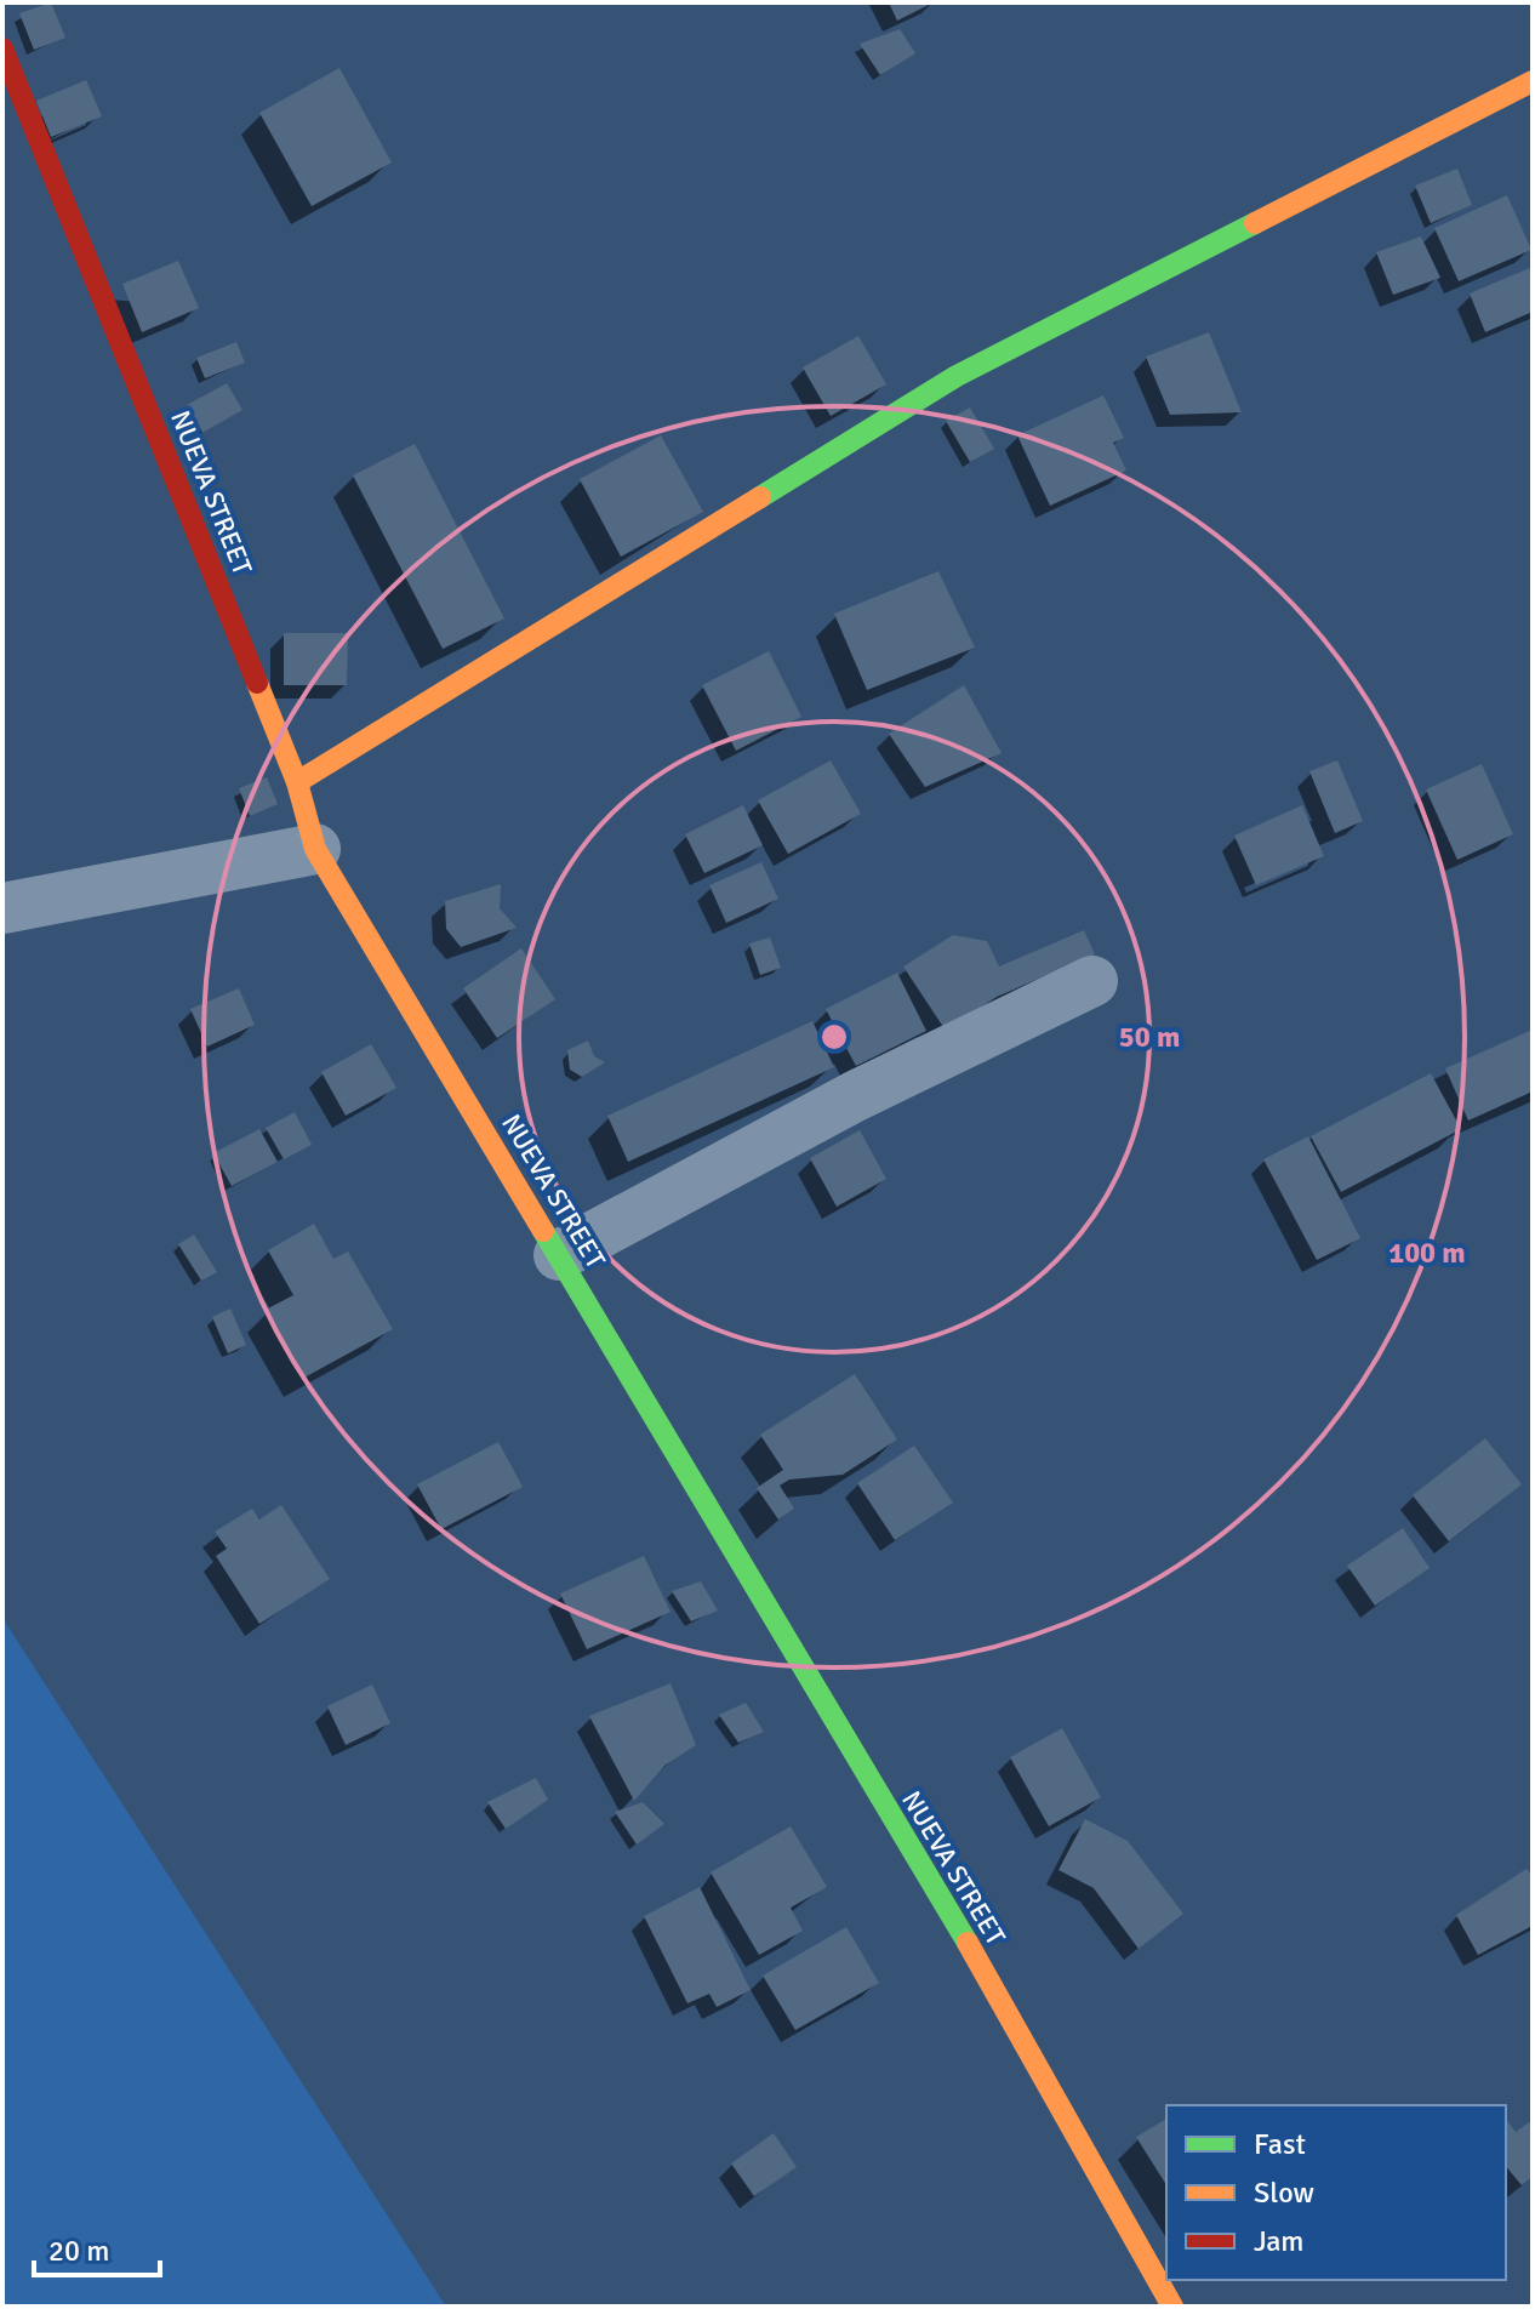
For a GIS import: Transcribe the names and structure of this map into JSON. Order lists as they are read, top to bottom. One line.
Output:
{"streets":{"street":["NUEVA STREET"]},"legend":["Fast","Slow","Jam"],"scale_bar":"20 m","rings":["50 m","100 m"]}
